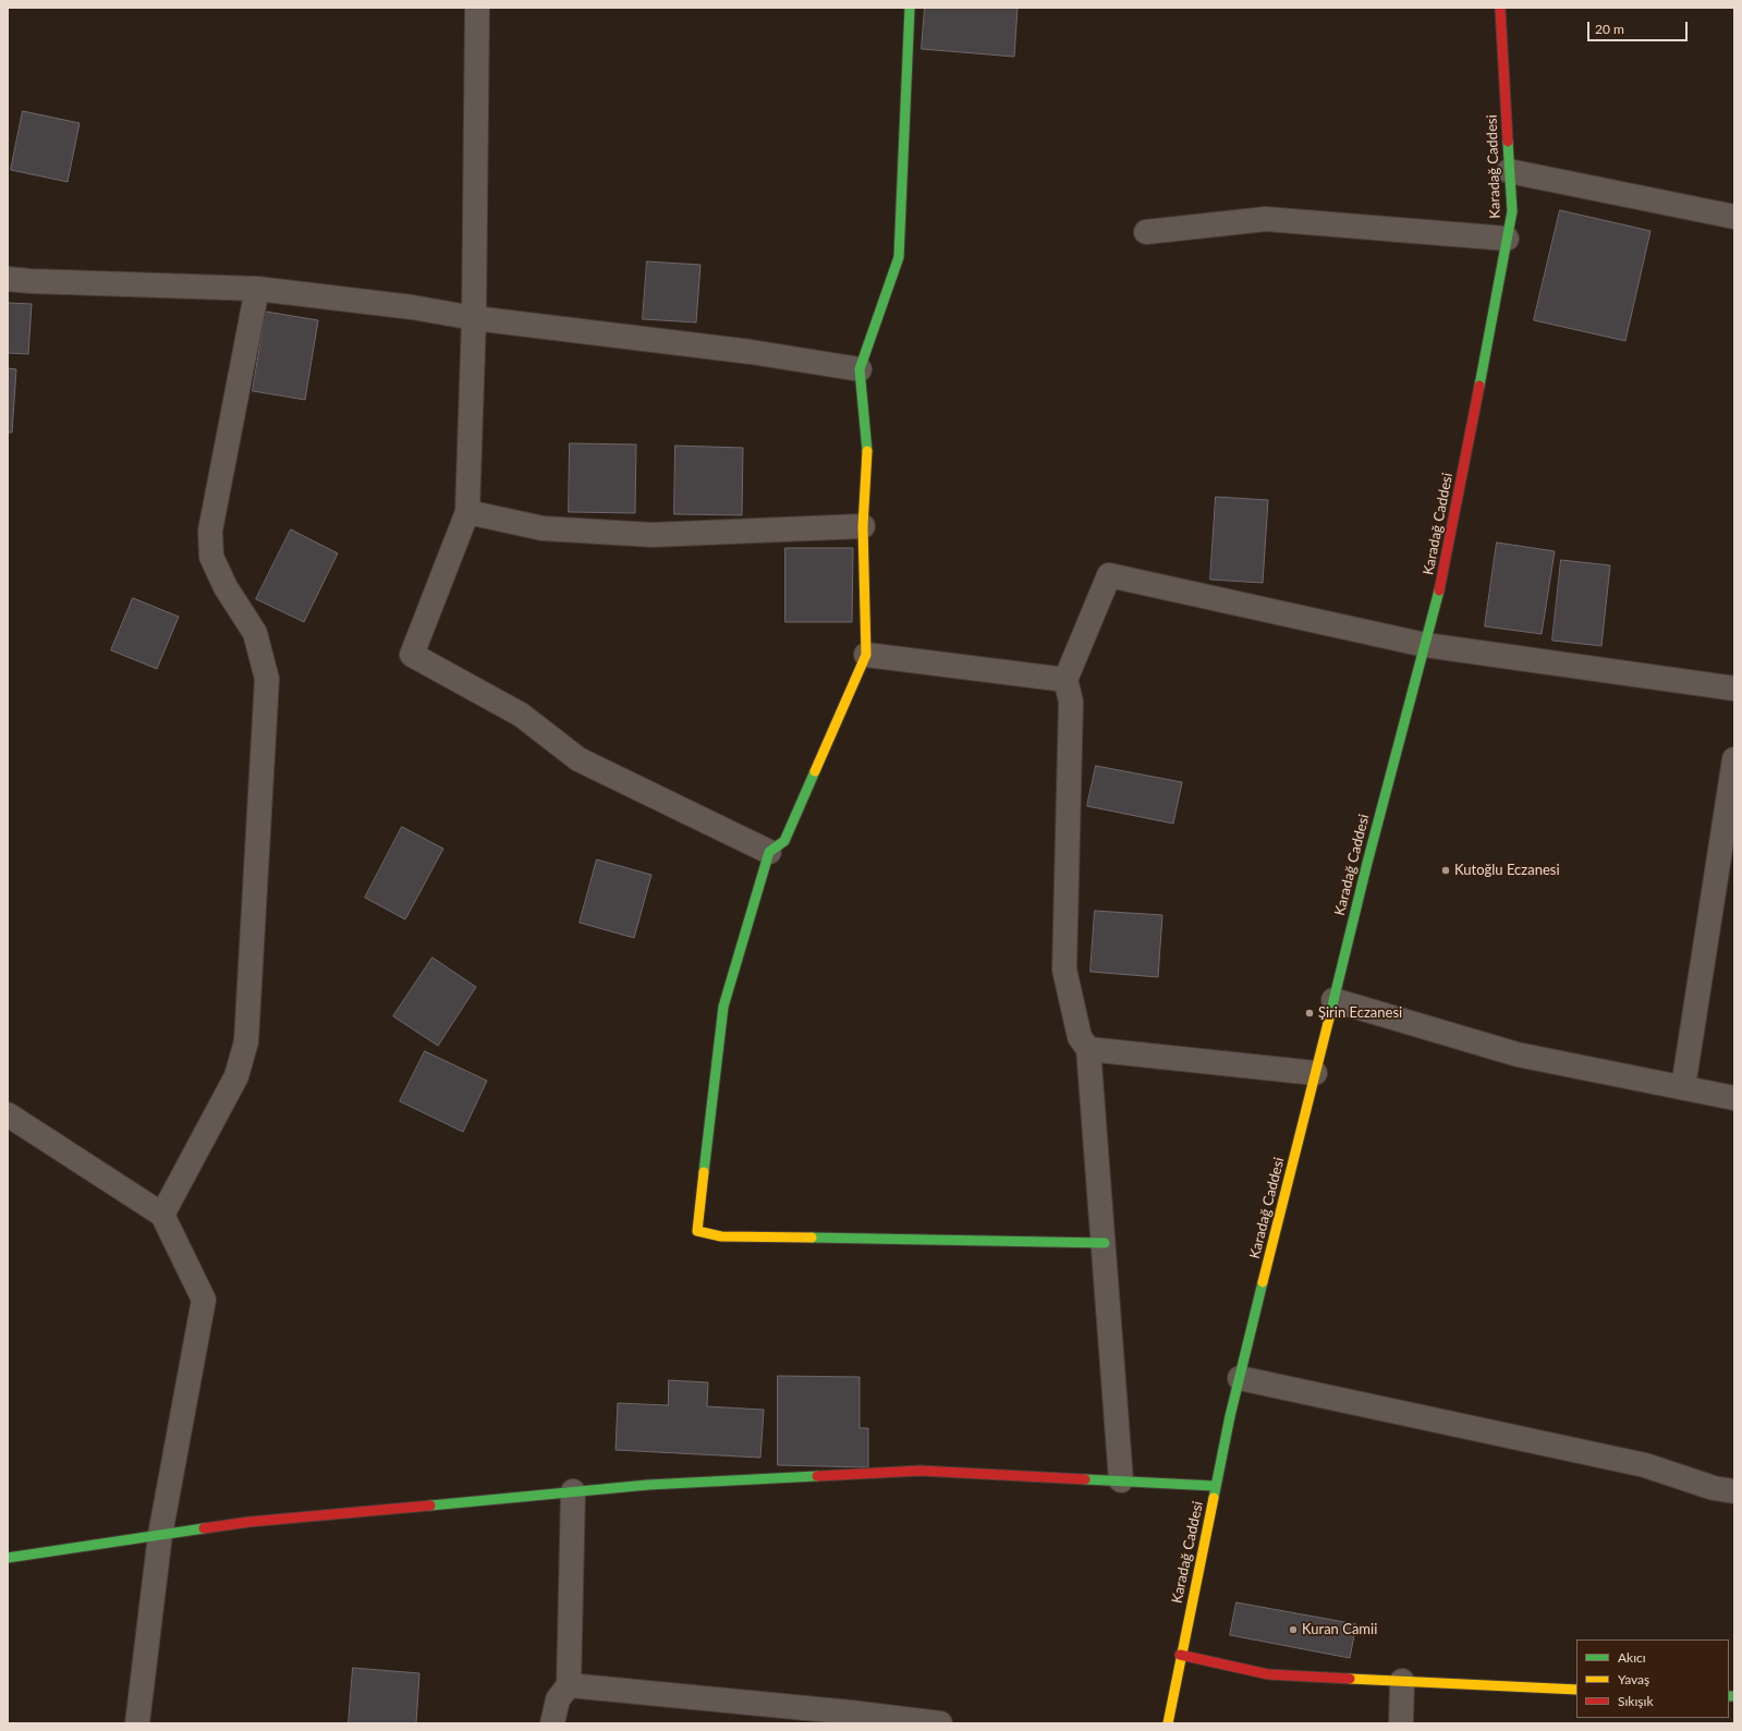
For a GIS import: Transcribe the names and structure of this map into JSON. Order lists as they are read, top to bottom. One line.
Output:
{"streets":{"street":["Karadağ Caddesi"]},"places":["Kutoğlu Eczanesi","Şirin Eczanesi","Kuran Camii"],"legend":["Akıcı","Yavaş","Sıkışık"],"scale_bar":"20 m"}
